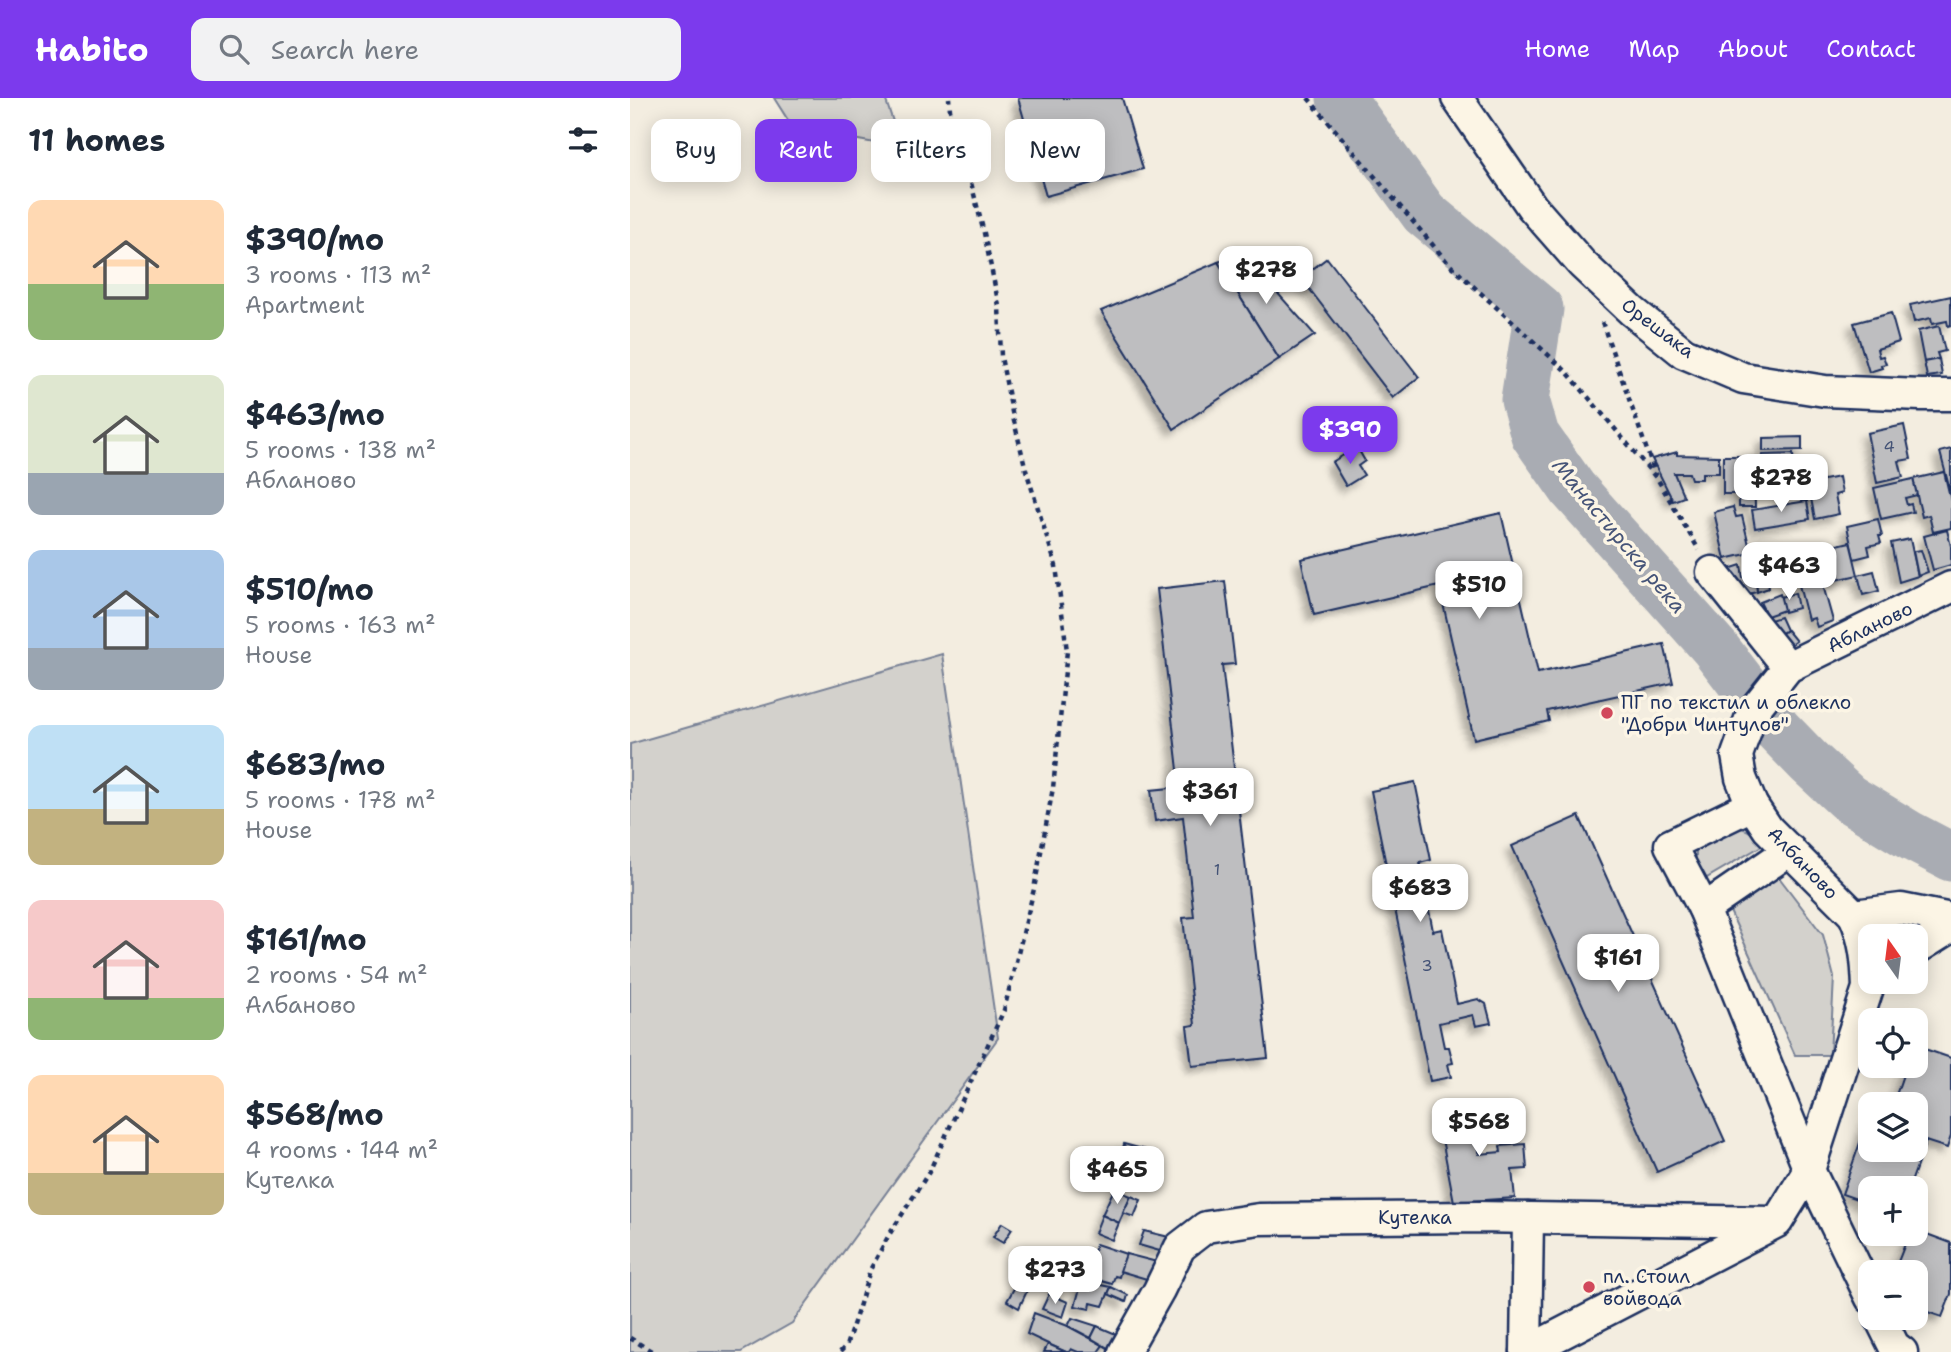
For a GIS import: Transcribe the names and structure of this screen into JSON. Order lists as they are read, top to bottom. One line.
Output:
{"streets":{"street":["Орешака","Абланово","Албаново","Кутелка"]},"crossings":[["Абланово","Албаново"]],"water":["Манастирска река"],"places":["ПГ по текстил и облекло \"Добри Чинтулов\"","пл. Стоил войвода"],"house_numbers":["4","1","3"],"north":"top","page":{"header":"Habito","search":"Search here","nav":["Home","Map","About","Contact"],"heading":"11 homes","chip":["Buy","Rent","Filters","New"],"list":[{"name":"$390/mo","note":"3 rooms · 113 m² · Apartment"},{"name":"$463/mo","note":"5 rooms · 138 m² · Абланово"},{"name":"$510/mo","note":"5 rooms · 163 m² · House"},{"name":"$683/mo","note":"5 rooms · 178 m² · House"},{"name":"$161/mo","note":"2 rooms · 54 m² · Албаново"},{"name":"$568/mo","note":"4 rooms · 144 m² · Кутелка"}],"price":["$278","$390","$278","$463","$510","$361","$683","$161","$568","$465","$273"],"map_buttons":["+","−"]}}
